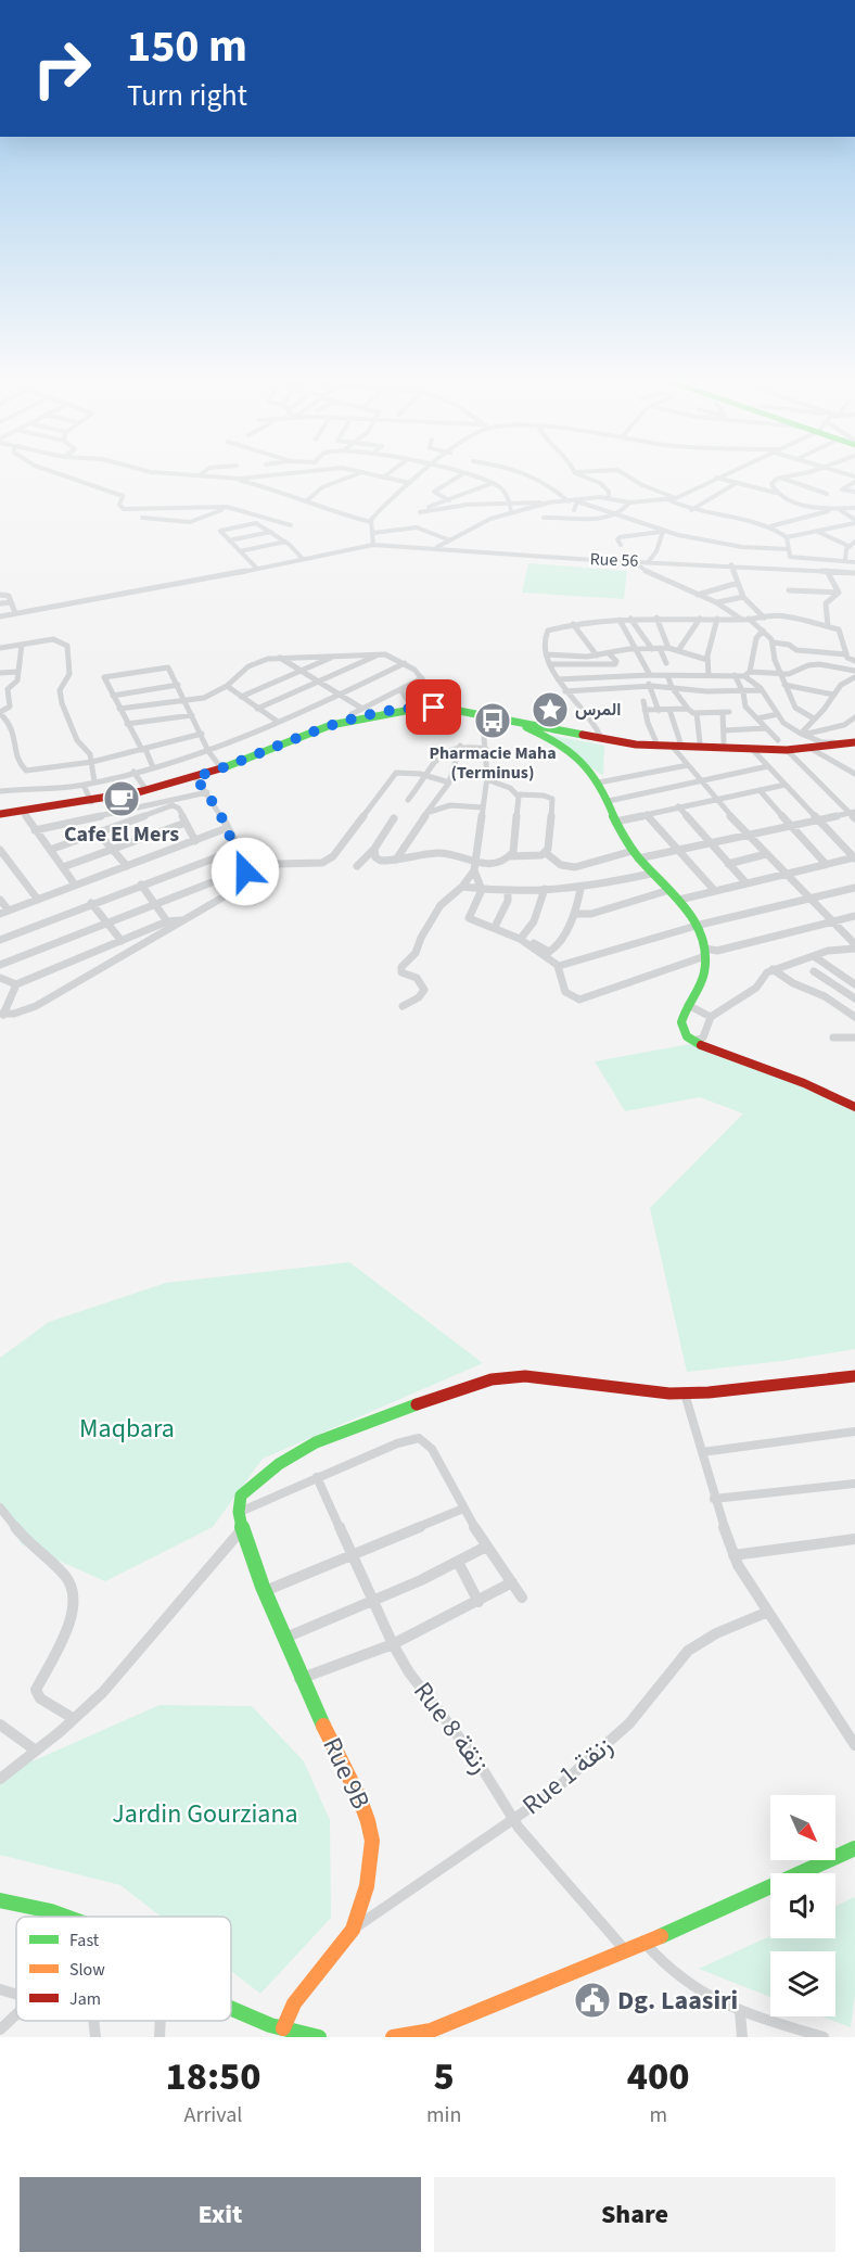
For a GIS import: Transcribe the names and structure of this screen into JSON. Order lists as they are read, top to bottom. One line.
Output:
{"streets":{"street":["Rue 56","Rue 8 زنقة","Rue 9B","Rue 1 زنقة"]},"crossings":[["Rue 8 زنقة","Rue 1 زنقة"],["Rue 9B","Rue 1 زنقة"]],"parks":["Maqbara","Jardin Gourziana"],"places":{"place":["المرس"],"bus stop":["Pharmacie Maha (Terminus)"],"cafe":["Cafe El Mers"],"public building":["Dg. Laasiri"]},"legend":["Fast","Slow","Jam"],"north":"bottom right","page":{"turn":["150 m","Turn right"],"eta":["18:50","Arrival","5","min","400","m"],"buttons":["Exit","Share"]}}
